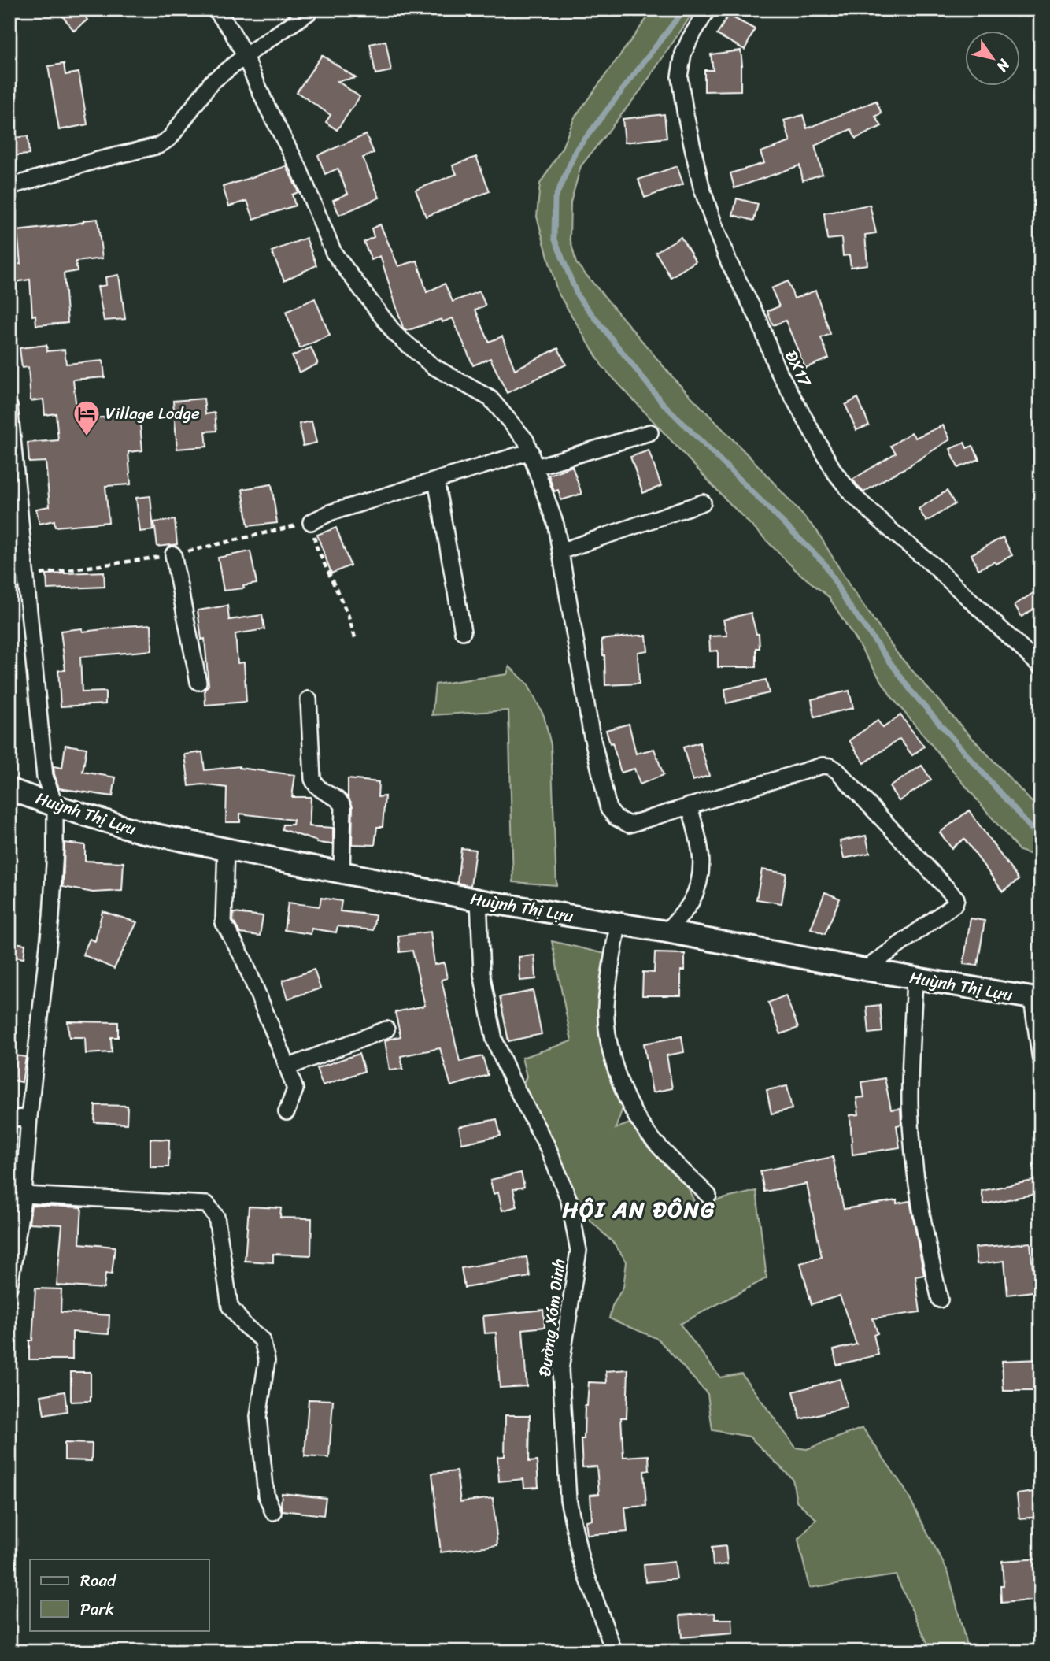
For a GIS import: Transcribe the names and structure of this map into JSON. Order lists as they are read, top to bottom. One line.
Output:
{"streets":{"street":["ĐX17","Huỳnh Thị Lựu","Đường Xóm Dinh"]},"crossings":[["Huỳnh Thị Lựu","Đường Xóm Dinh"]],"districts":["HỘI AN ĐÔNG"],"places":{"hotel":["Village Lodge"]},"legend":["Road","Park"],"north":"bottom right"}
